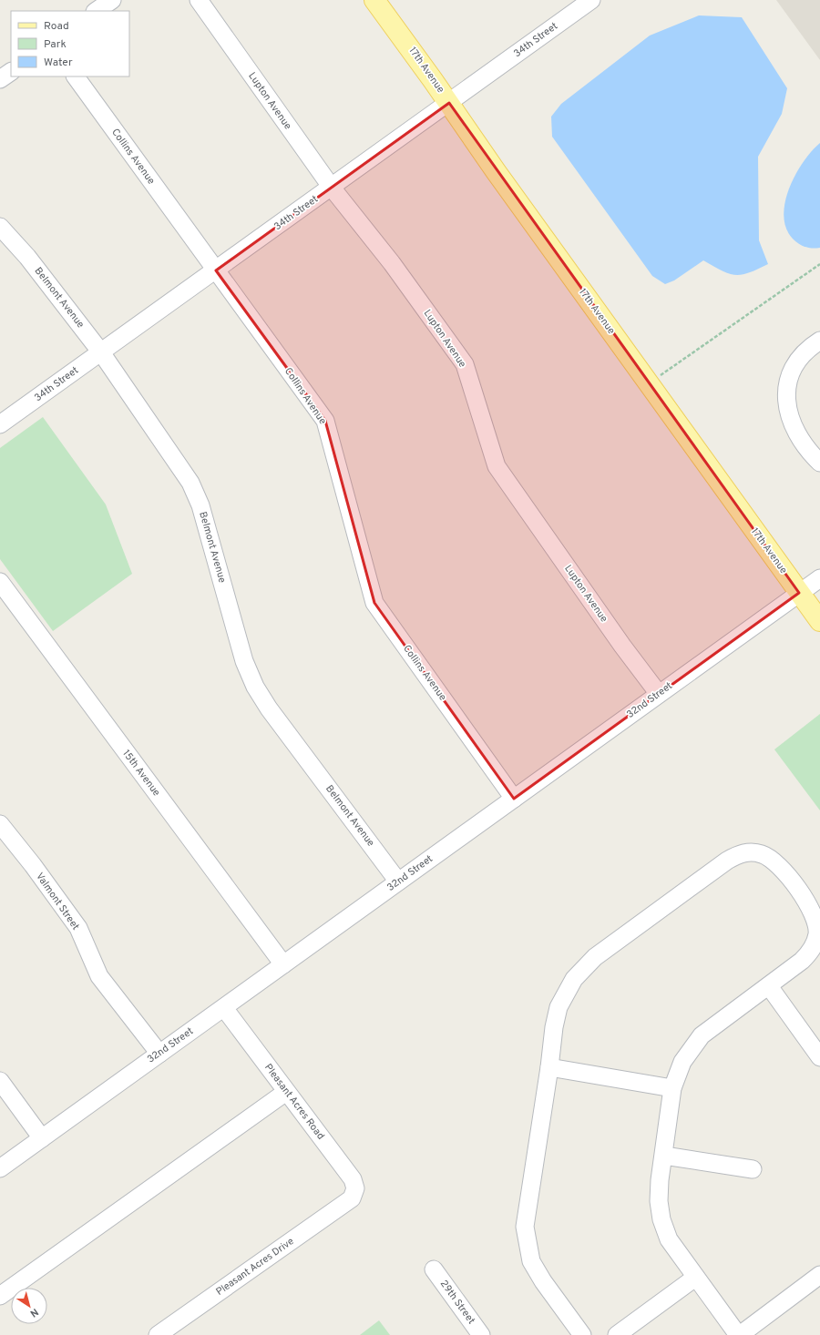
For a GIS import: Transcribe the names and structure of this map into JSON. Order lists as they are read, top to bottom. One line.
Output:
{"streets":{"main road":["17th Avenue"],"street":["34th Street","Lupton Avenue","Collins Avenue","Belmont Avenue","32nd Street","15th Avenue","Valmont Street","Pleasant Acres Road","Pleasant Acres Drive","29th Street"]},"crossings":[["34th Street","17th Avenue"],["34th Street","Lupton Avenue"],["34th Street","Collins Avenue"],["34th Street","Belmont Avenue"],["17th Avenue","32nd Street"],["Lupton Avenue","32nd Street"],["Collins Avenue","32nd Street"],["Belmont Avenue","32nd Street"],["32nd Street","15th Avenue"],["32nd Street","Valmont Street"],["32nd Street","Pleasant Acres Road"],["Pleasant Acres Road","Pleasant Acres Drive"]],"legend":["Road","Park","Water"],"north":"bottom right"}
